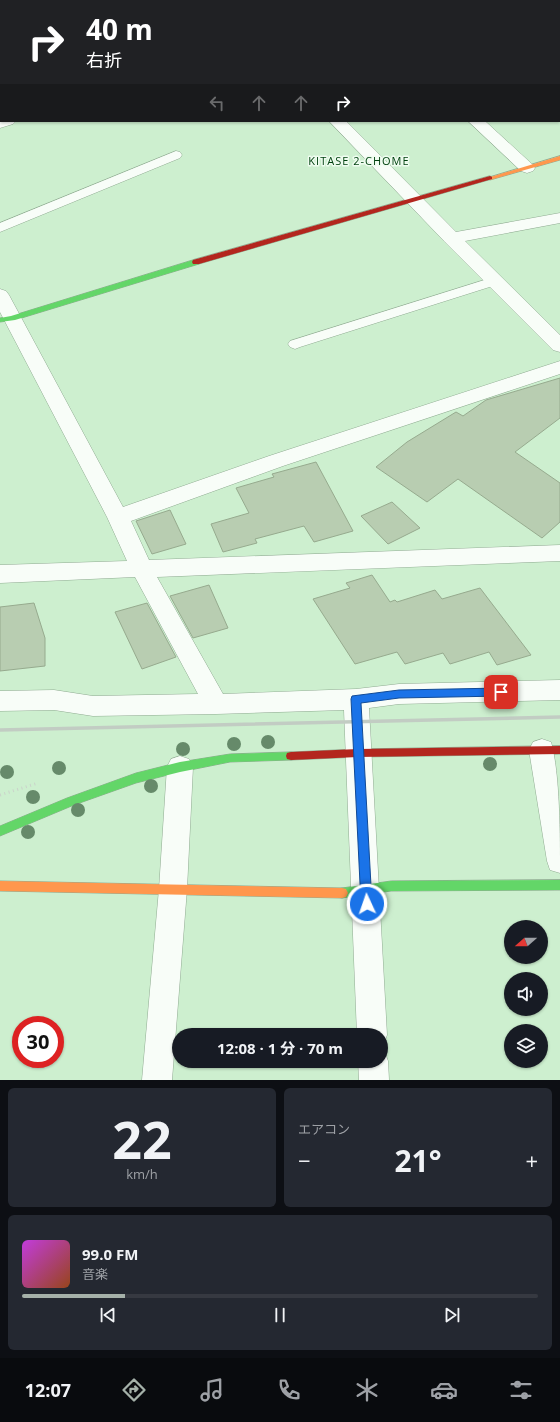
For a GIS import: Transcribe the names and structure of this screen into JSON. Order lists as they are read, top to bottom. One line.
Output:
{"districts":["KITASE 2-CHOME"],"north":"left","page":{"turn":["40 m","右折"],"limit":"30","trip":"12:08 · 1 分 · 70 m","tile":[["22","km/h"],"エアコン"],"heat":["−","21°","+"],"song":["99.0 FM","音楽"],"tabs":"12:07"}}
